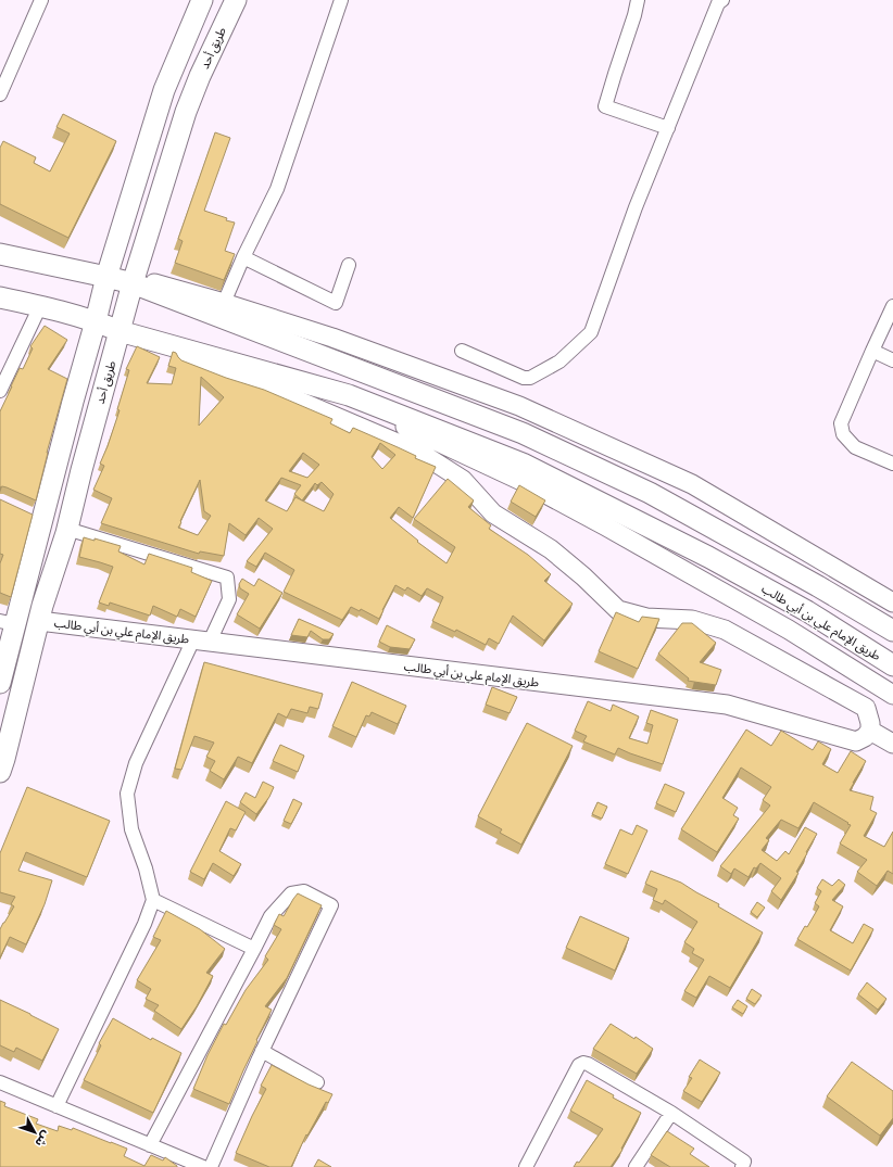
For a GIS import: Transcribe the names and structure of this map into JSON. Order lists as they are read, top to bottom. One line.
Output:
{"streets":{"main road":["طريق أحد","طريق الإمام علي بن أبي طالب"]},"crossings":[["طريق أحد","طريق الإمام علي بن أبي طالب"]],"north":"bottom right"}
